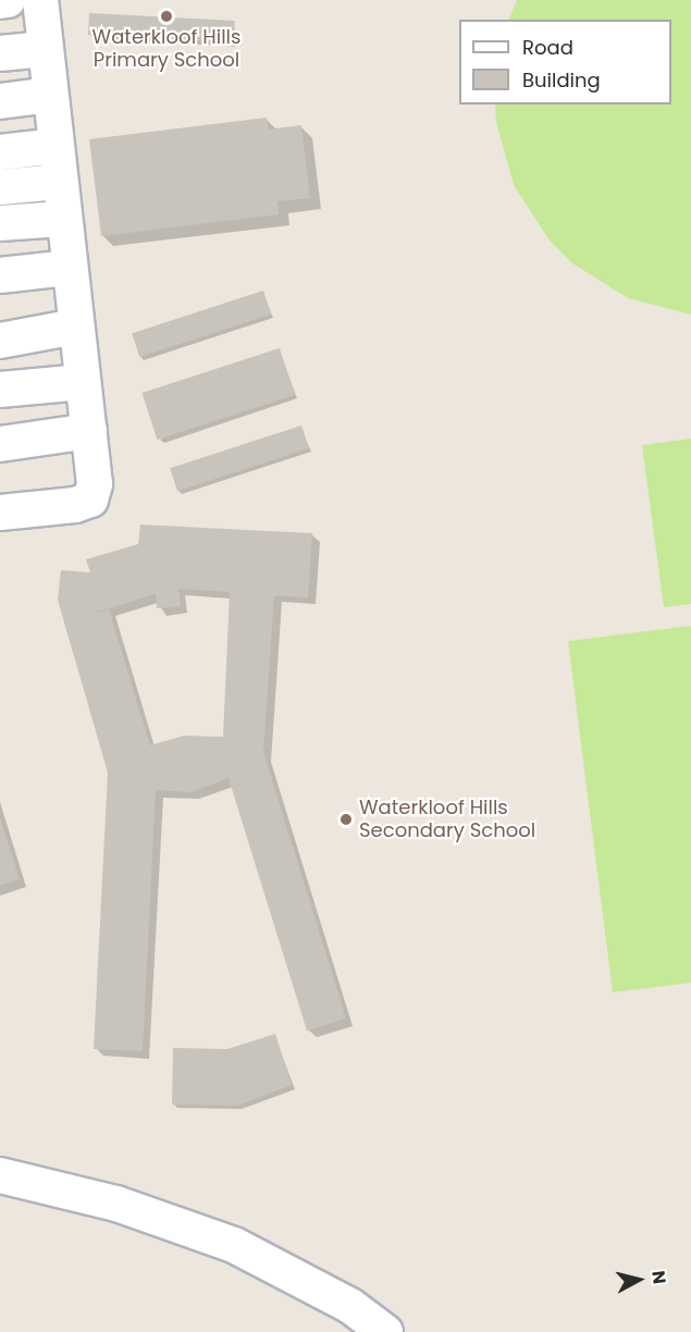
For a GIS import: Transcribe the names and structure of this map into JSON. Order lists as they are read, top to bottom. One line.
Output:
{"places":["Waterkloof Hills Primary School","Waterkloof Hills Secondary School"],"legend":["Road","Building"],"north":"right"}
